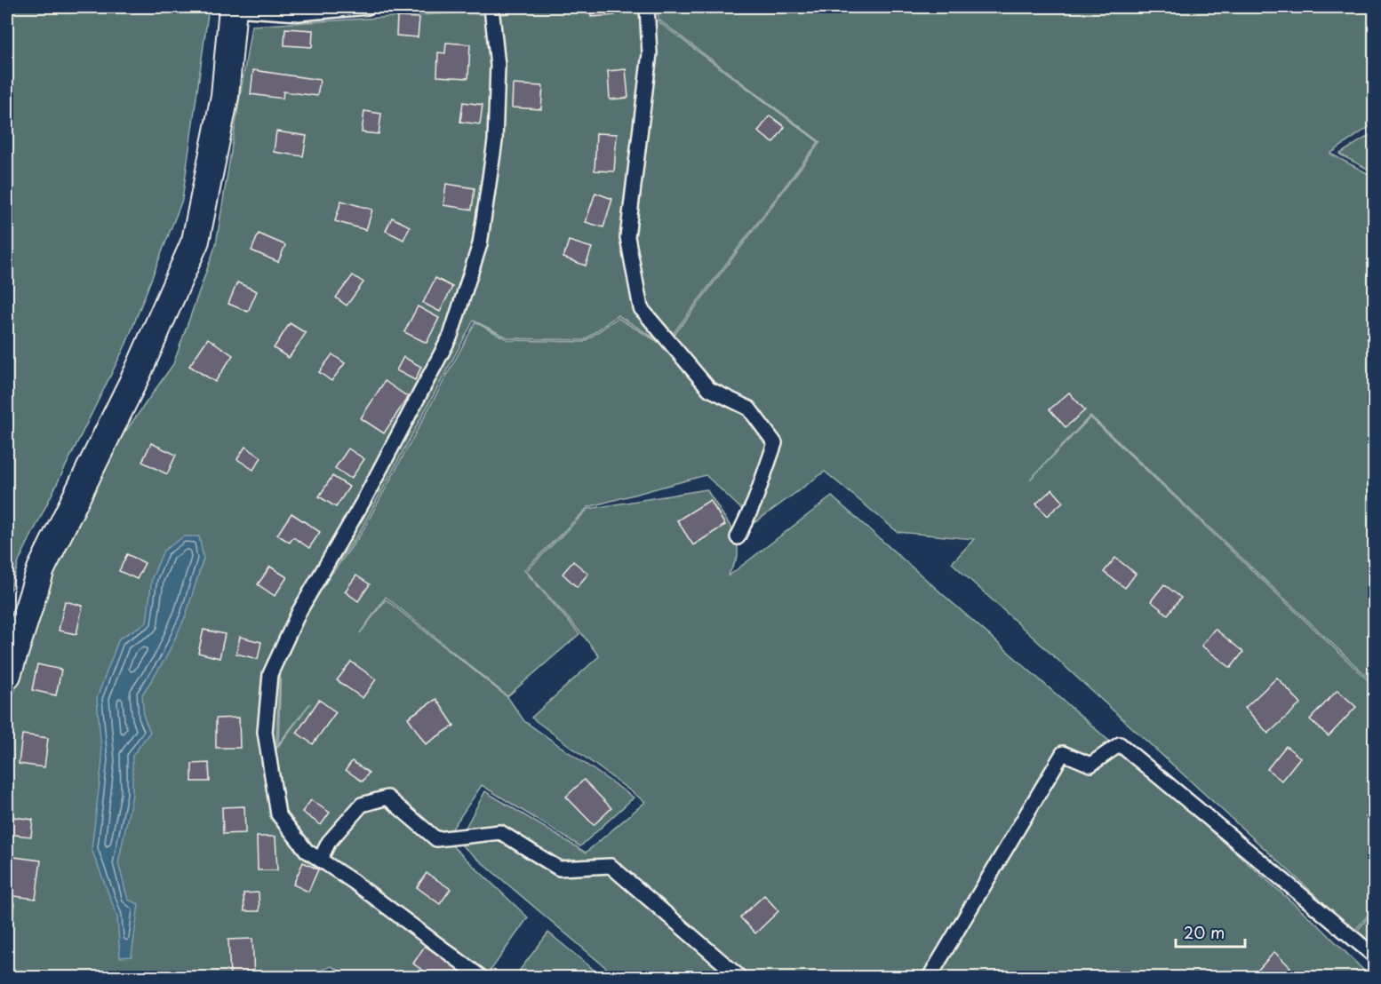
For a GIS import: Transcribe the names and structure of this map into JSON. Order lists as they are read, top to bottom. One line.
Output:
{"scale_bar":"20 m"}
